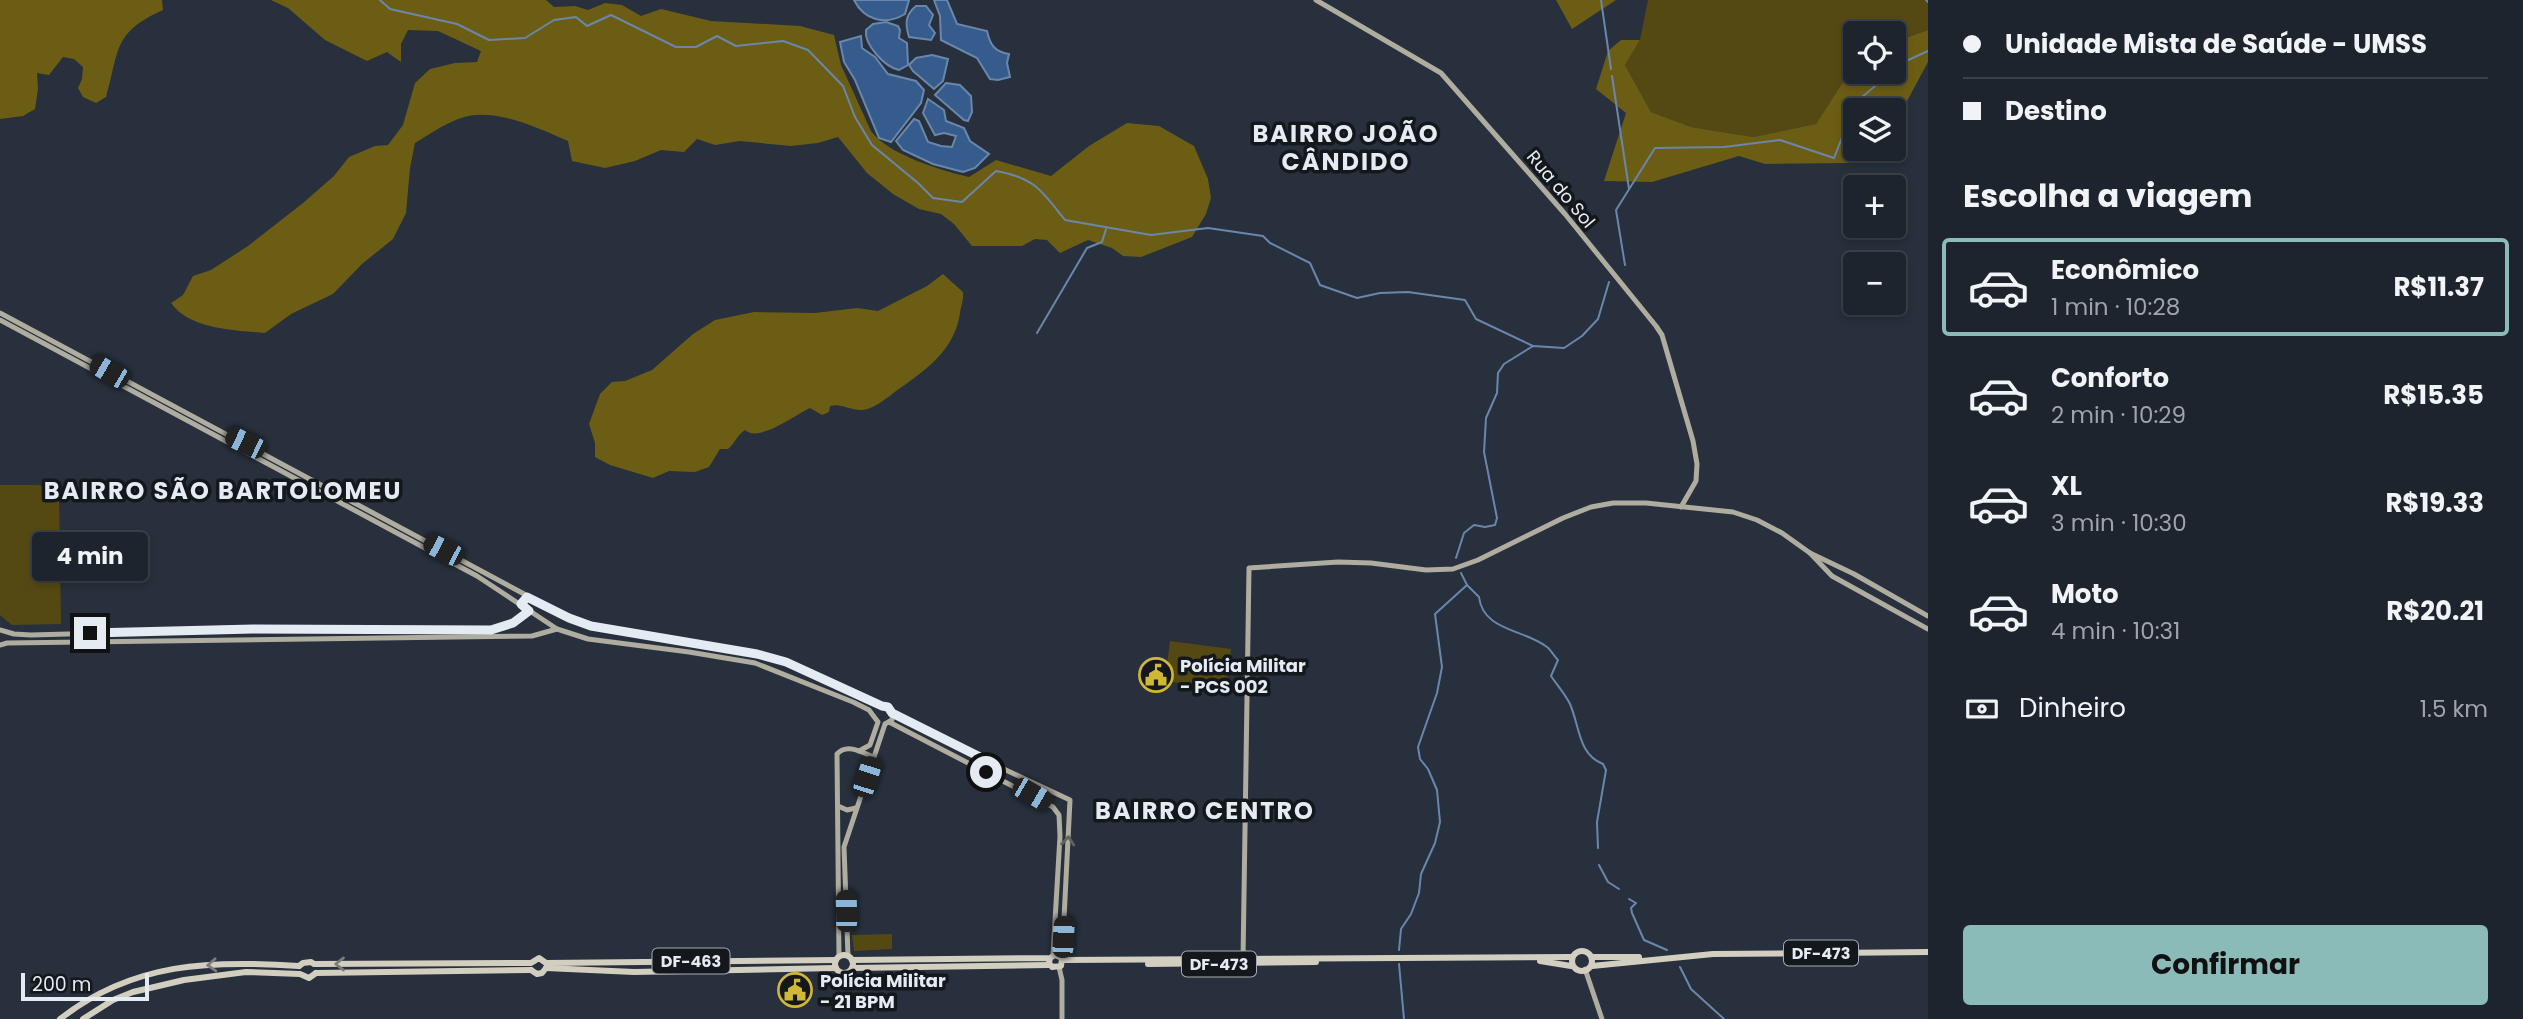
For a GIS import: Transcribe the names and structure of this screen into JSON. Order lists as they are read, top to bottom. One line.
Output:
{"streets":{"main road":["DF-473","DF-463"],"street":["Rua do Sol"]},"crossings":[["DF-473","DF-463"]],"districts":["BAIRRO JOÃO CÂNDIDO","BAIRRO SÃO BARTOLOMEU","BAIRRO CENTRO"],"places":{"public building":["Polícia Militar - PCS 002","Polícia Militar - 21 BPM"]},"scale_bar":"200 m","page":{"banner":["Unidade Mista de Saúde - UMSS","Destino"],"map_buttons":["+","−"],"heading":"Escolha a viagem","list":[{"name":"Econômico","note":"1 min · 10:28","value":"R$11.37"},{"name":"Conforto","note":"2 min · 10:29","value":"R$15.35"},{"name":"XL","note":"3 min · 10:30","value":"R$19.33"},{"name":"Moto","note":"4 min · 10:31","value":"R$20.21"}],"bubble":"4 min","pay":["Dinheiro","1.5 km"],"buttons":"Confirmar","scale":"200 m"}}
